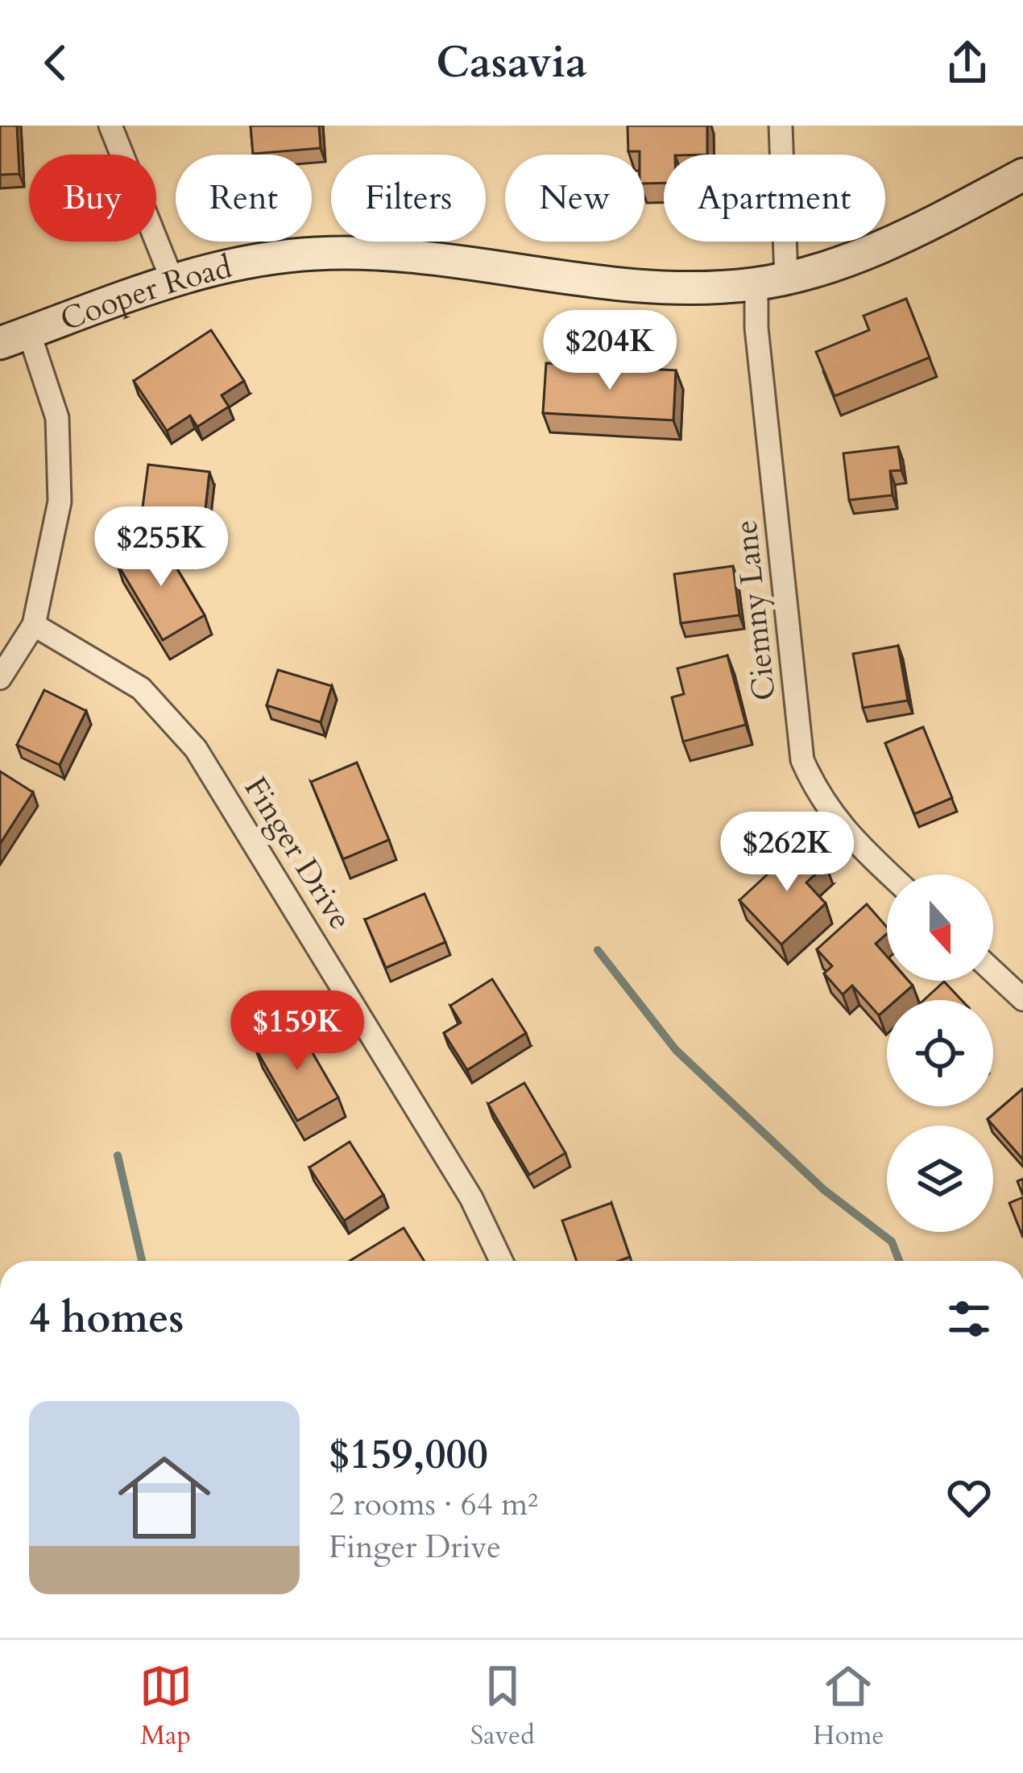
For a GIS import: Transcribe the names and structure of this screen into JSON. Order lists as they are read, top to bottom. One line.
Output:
{"streets":{"street":["Cooper Road","Ciemny Lane","Finger Drive"]},"crossings":[["Cooper Road","Ciemny Lane"]],"north":"bottom","page":{"header":"Casavia","chip":["Buy","Rent","Filters","New","Apartment"],"price":["$204K","$255K","$262K","$159K"],"heading":"4 homes","list":[{"name":"$159,000","note":"2 rooms · 64 m² · Finger Drive"}],"tabs":["Map","Saved","Home"]}}
